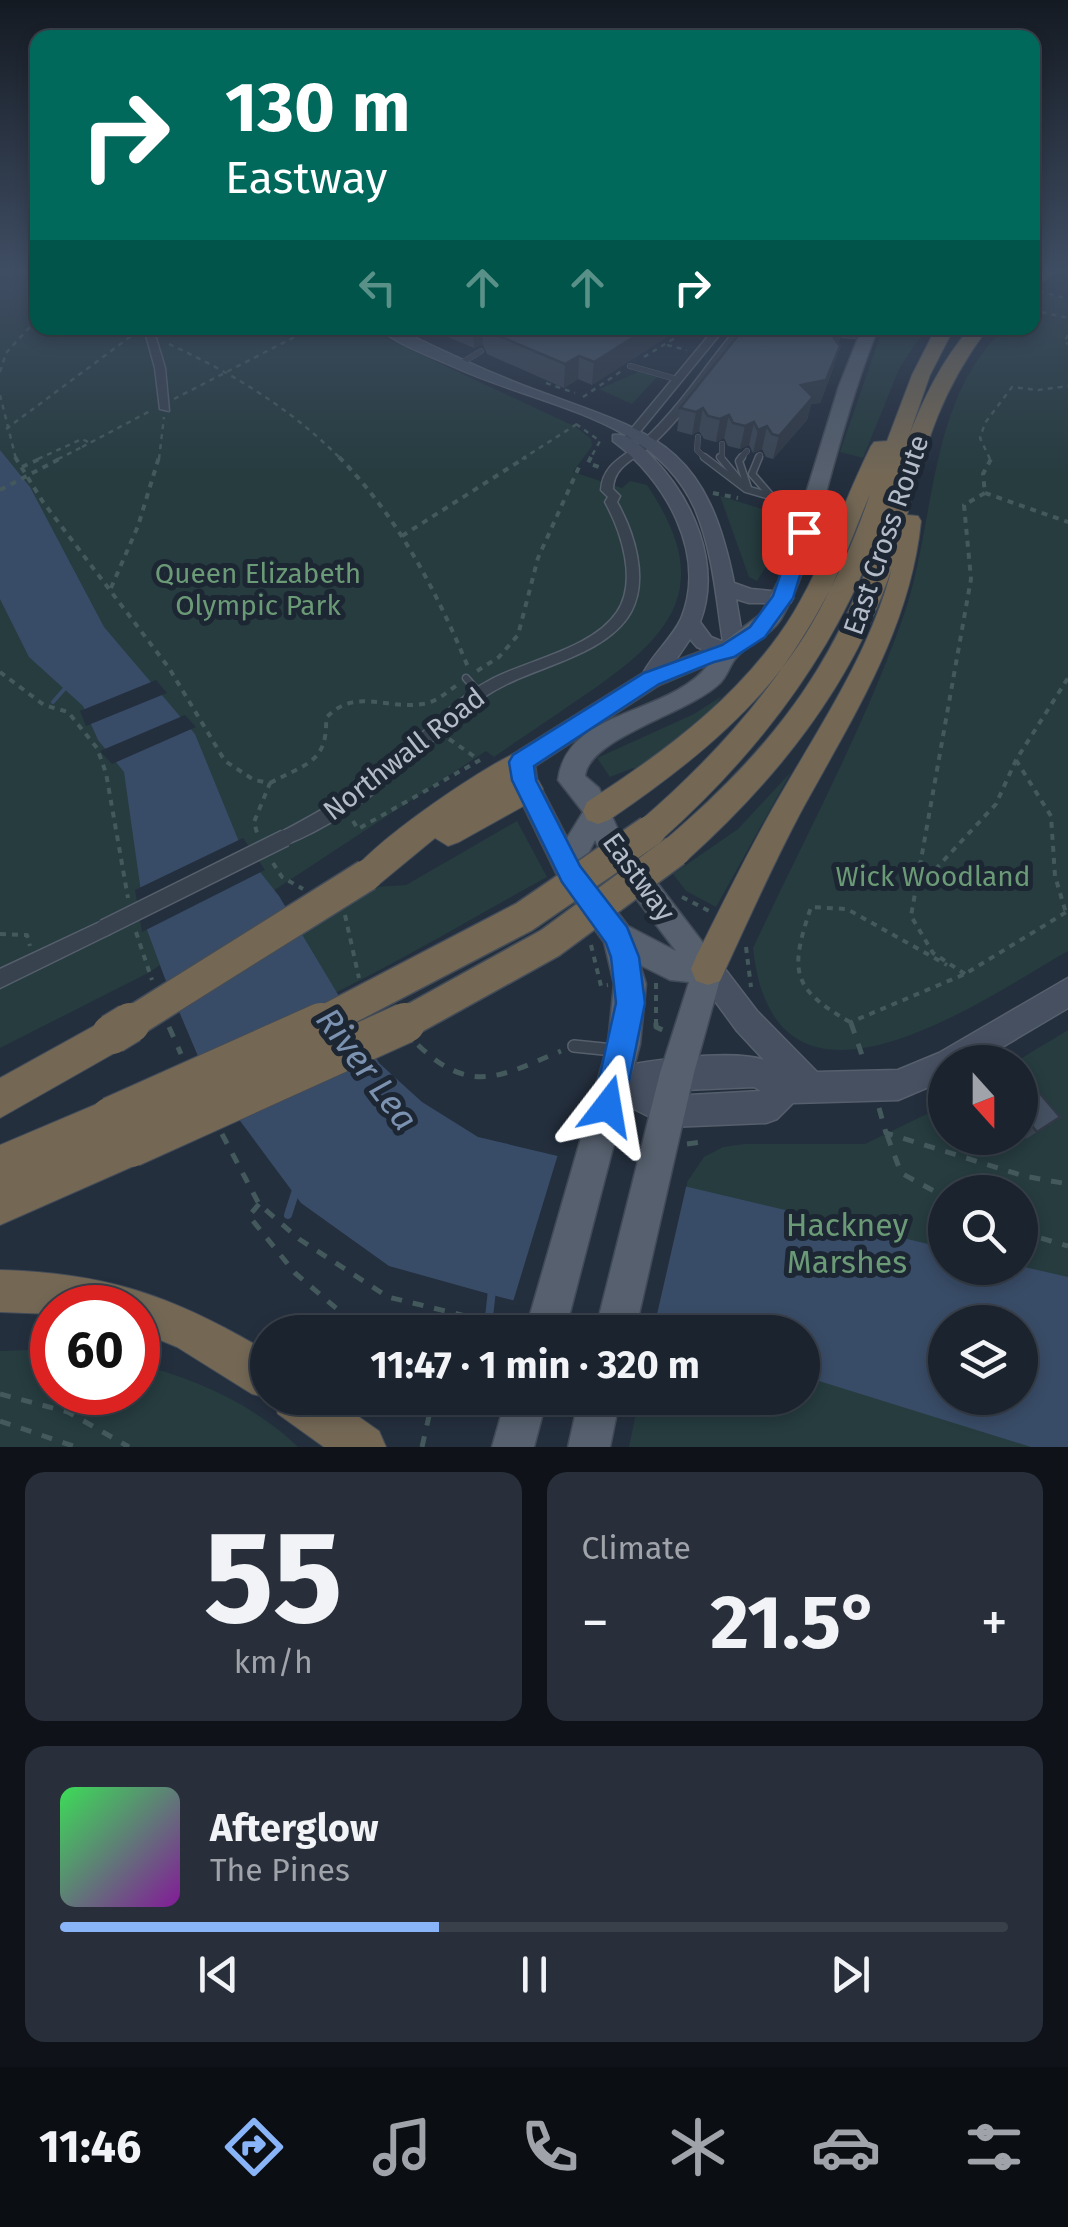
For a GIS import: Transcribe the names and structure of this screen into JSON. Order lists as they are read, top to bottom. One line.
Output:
{"streets":{"highway":["East Cross Route"],"main road":["Eastway"],"street":["Northwall Road"]},"water":["River Lea"],"parks":["Queen Elizabeth Olympic Park","Wick Woodland","Hackney Marshes"],"north":"bottom","page":{"turn":["130 m","Eastway"],"limit":"60","trip":"11:47 · 1 min · 320 m","tile":[["55","km/h"],"Climate"],"heat":["−","21.5°","+"],"song":["Afterglow","The Pines"],"tabs":"11:46"}}
